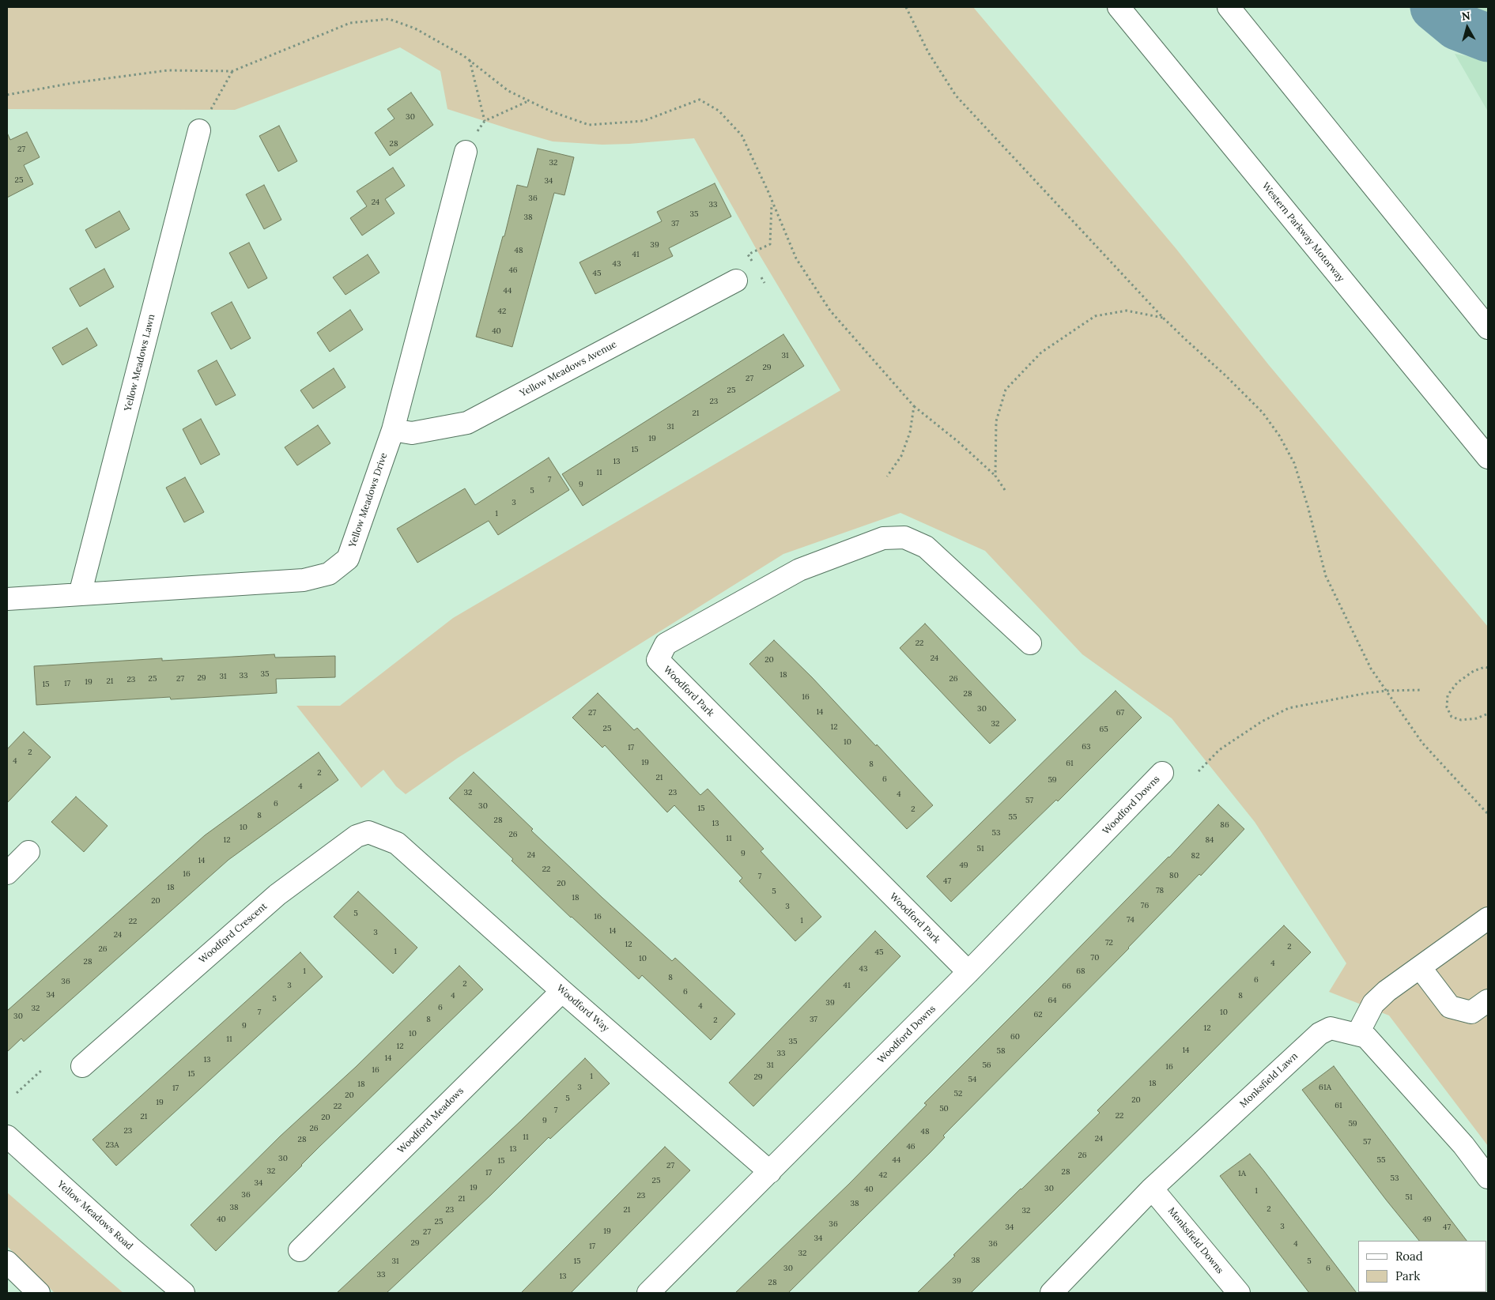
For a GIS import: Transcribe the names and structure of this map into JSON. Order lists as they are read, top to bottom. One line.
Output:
{"streets":{"main road":["Western Parkway Motorway","Yellow Meadows Lawn","Yellow Meadows Avenue","Yellow Meadows Drive","Woodford Park","Woodford Downs","Woodford Crescent","Woodford Way","Monksfield Lawn","Woodford Meadows","Yellow Meadows Road","Monksfield Downs"]},"crossings":[["Yellow Meadows Lawn","Yellow Meadows Drive"],["Yellow Meadows Avenue","Yellow Meadows Drive"],["Woodford Park","Woodford Downs"],["Woodford Downs","Woodford Way"],["Woodford Crescent","Woodford Way"],["Woodford Way","Woodford Meadows"],["Monksfield Lawn","Monksfield Downs"]],"house_numbers":["30","28","27","32","25","34","36","24","33","35","38","37","39","48","41","43","46","45","44","42","40","31","29","27","25","23","21","31","19","15","13","11","7","9","5","3","1","22","24","20","35","18","33","31","29","25","27","26","23","21","19","17","15","28","16","30","14","27","67","32","12","25","65","10","63","17","2","4","19","61","8","2","21","6","59","4","32","23","4","57","6","30","15","2","8","55","28","13","86","10","53","26","11","12","84","51","9","24","82","14","49","22","16","80","7","47","20","18","78","5","18","20","76","3","5","16","74","1","22","14","3","24","72","12","2","26","1","45","70","10","28","4","43","1","68","8","6","36","2","3","41","66","6","34","4","8","5","64","39","4","6","32","7","10","62","30","8","37","2","9","12","10","60","11","35","12","14","58","33","14","13","31","56","16","16","15","1","29","54","18","18","3","61A","17","52","20","5","20","19","61","22","50","7","22","21","20","9","59","26","23","48","11","24","28","57","23A","46","13","26","30","44","55","15","27","32","28","17","1A","42","53","25","34","19","30","40","1","36","23","51","21","38","38","2","23","21","32","40","49","25","36","3","34","47","19","27","34","29","36","4","17","32","38","31","15","5","30","6","33","13","39","28"],"legend":["Road","Park"],"north":"top"}
